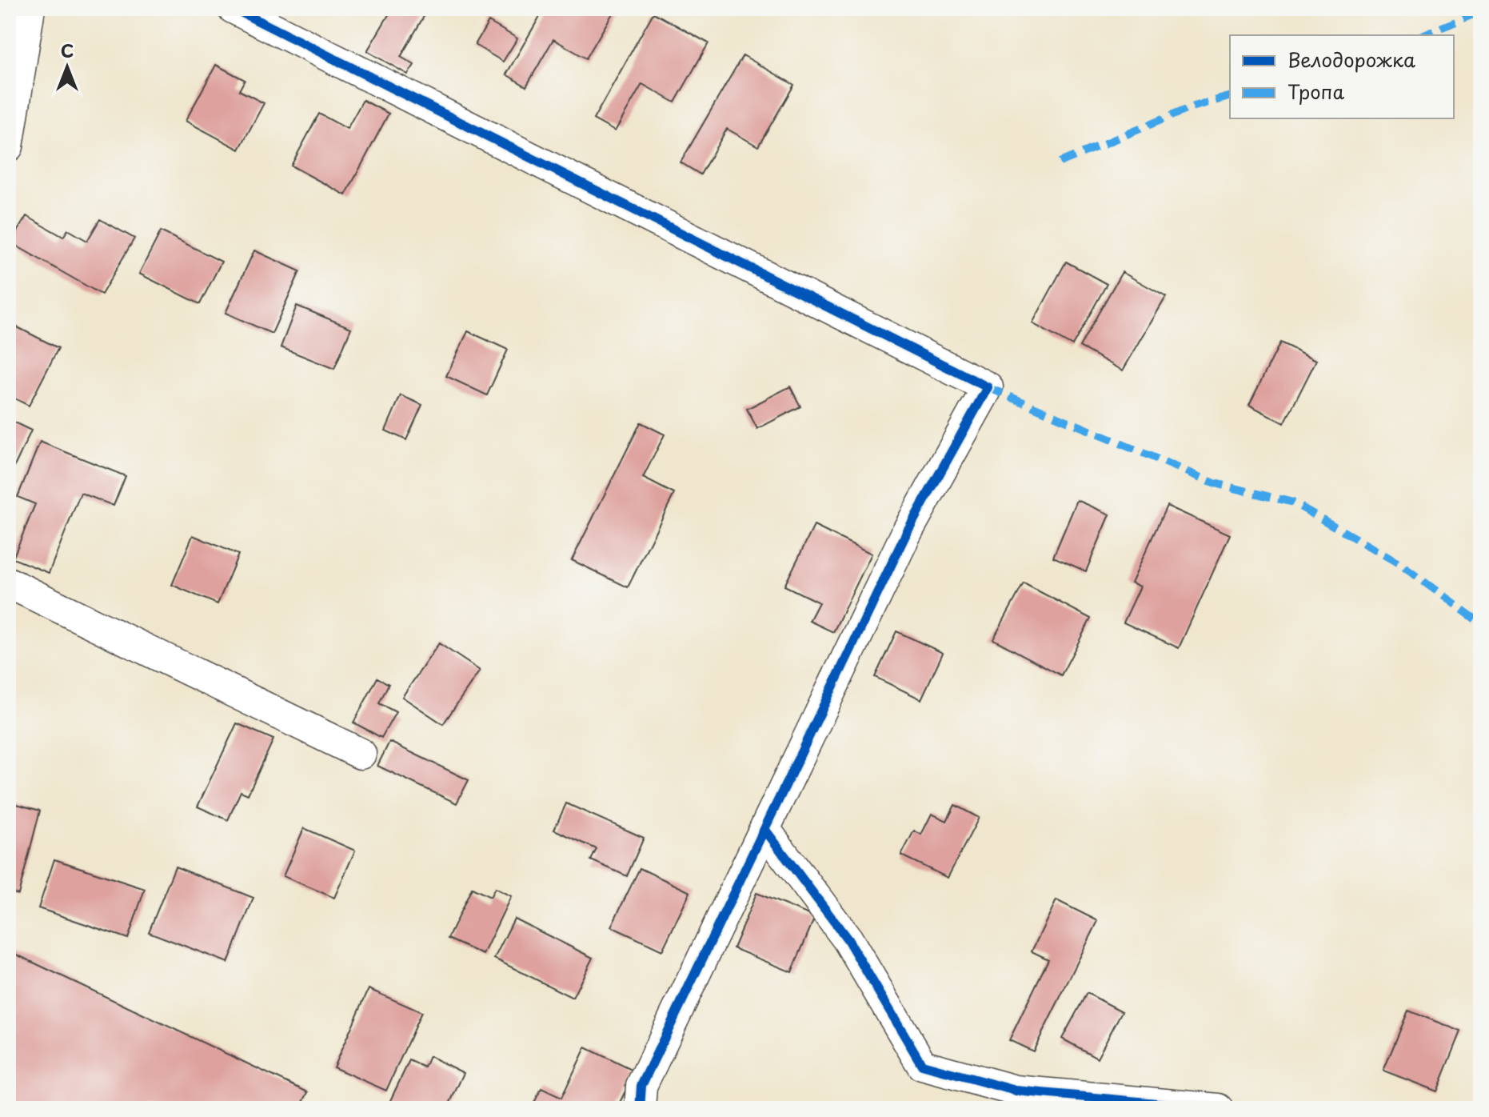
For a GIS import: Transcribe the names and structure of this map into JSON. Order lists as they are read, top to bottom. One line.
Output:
{"legend":["Велодорожка","Тропа"],"north":"top"}
